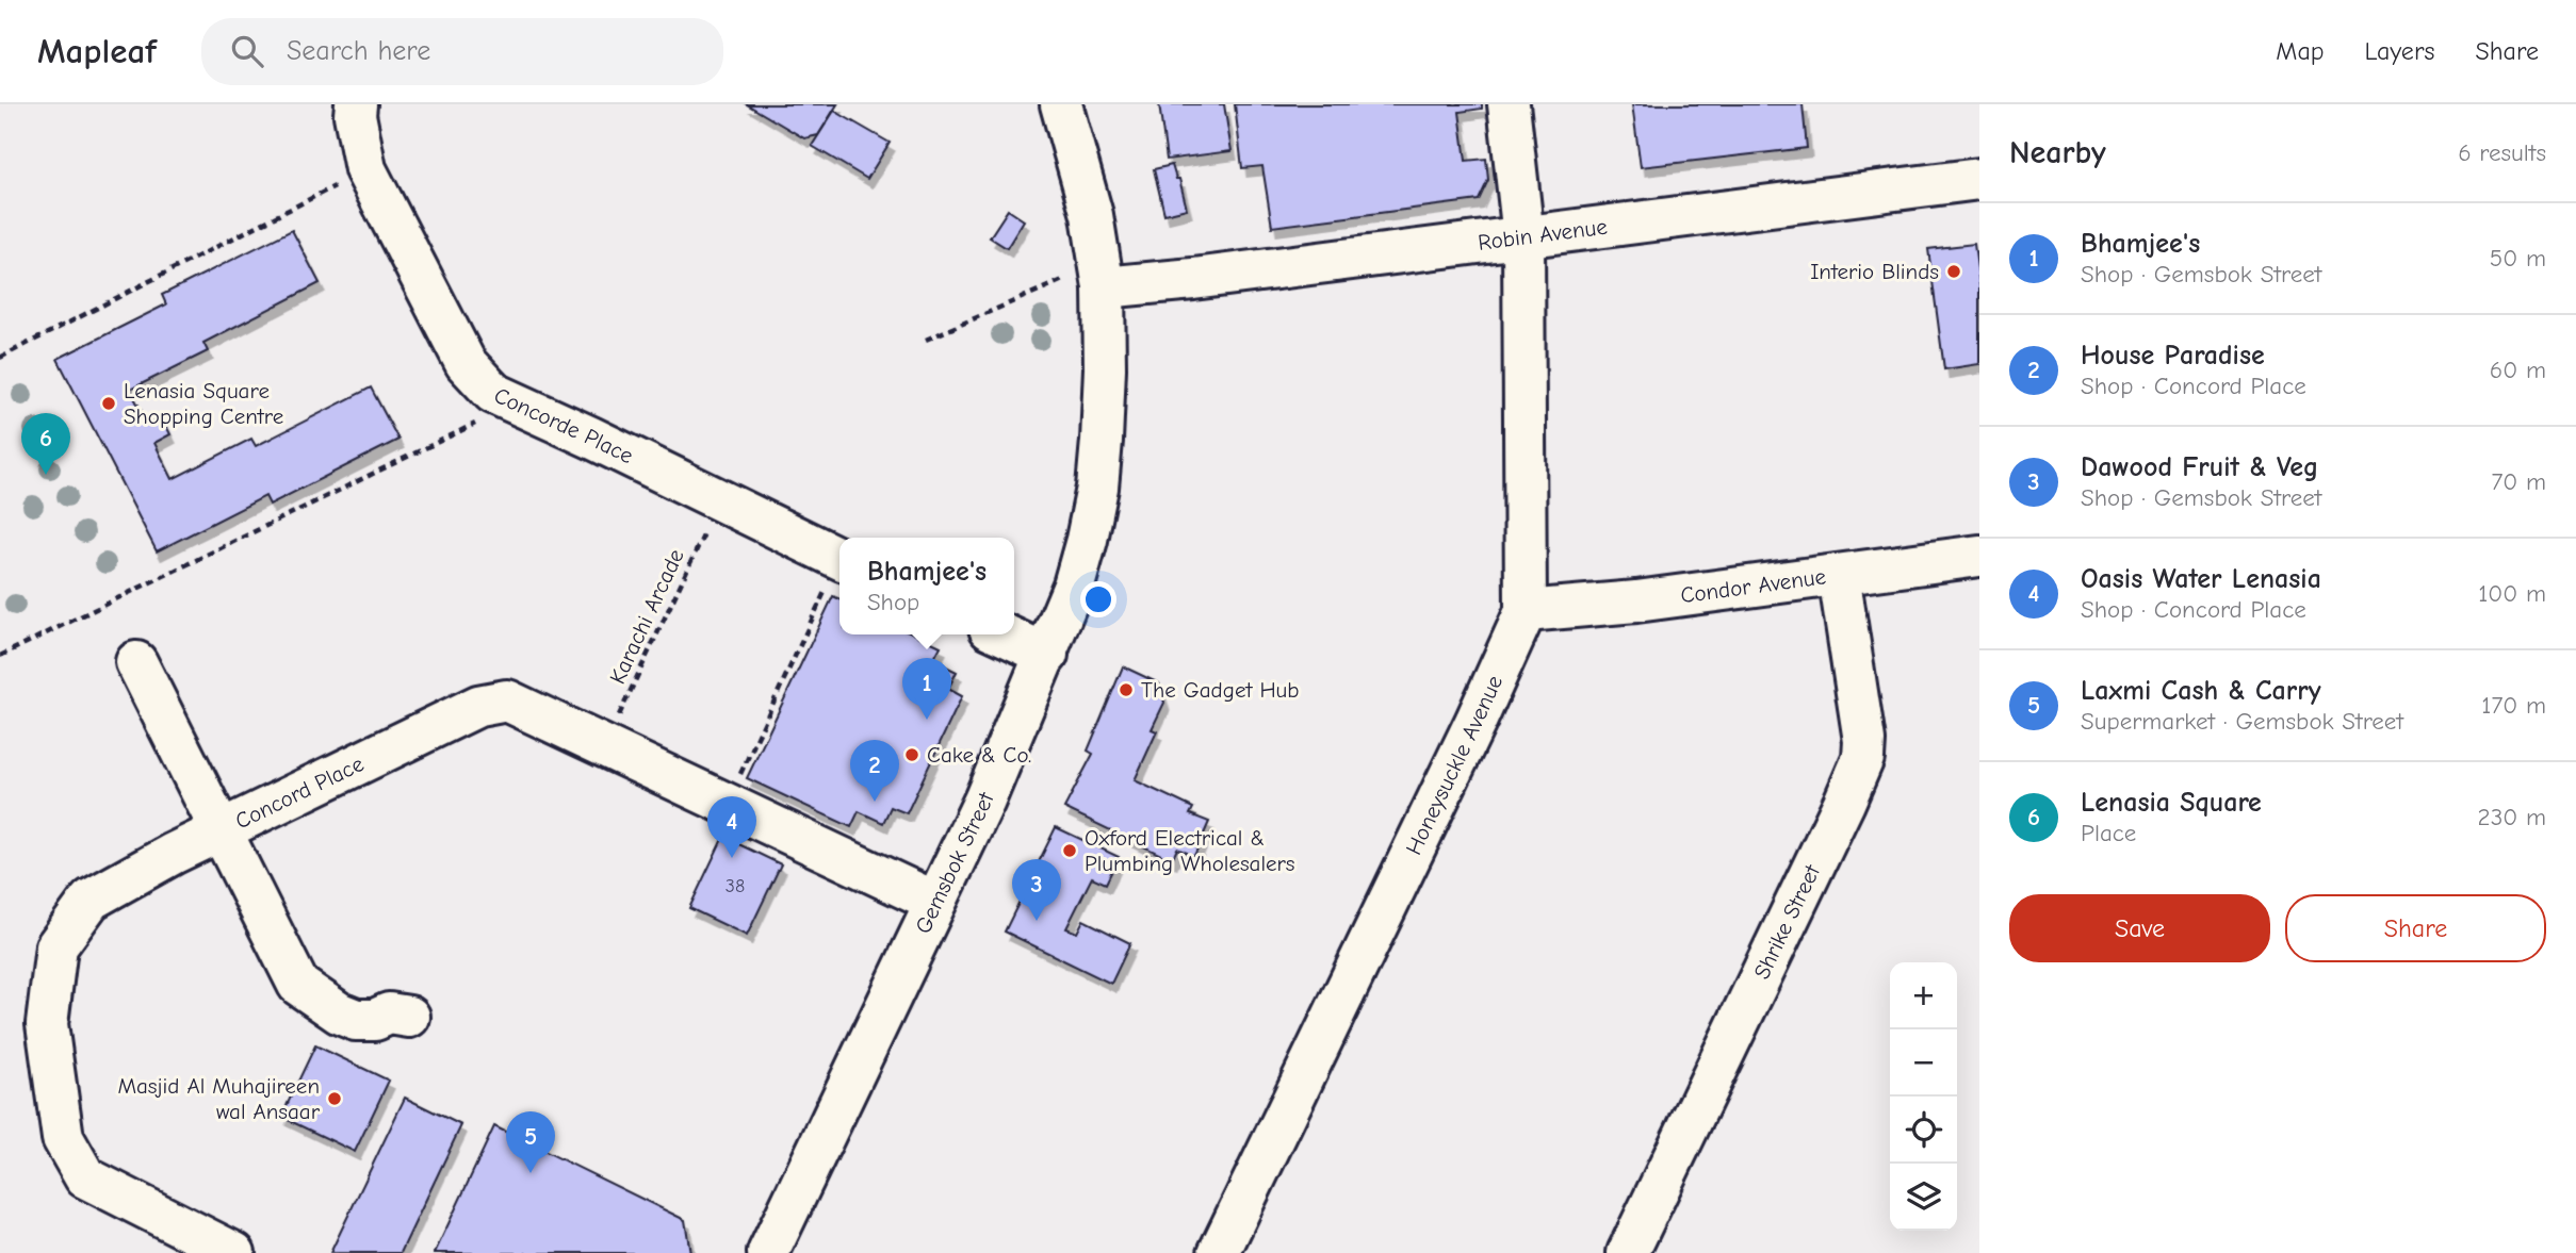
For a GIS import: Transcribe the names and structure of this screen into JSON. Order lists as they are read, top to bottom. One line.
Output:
{"streets":{"street":["Robin Avenue","Concorde Place","Condor Avenue","Honeysuckle Avenue","Concord Place","Gemsbok Street","Shrike Street"],"path":["Karachi Arcade"]},"crossings":[["Robin Avenue","Honeysuckle Avenue"],["Robin Avenue","Gemsbok Street"],["Concorde Place","Karachi Arcade"],["Condor Avenue","Honeysuckle Avenue"],["Condor Avenue","Shrike Street"],["Karachi Arcade","Concord Place"],["Concord Place","Gemsbok Street"]],"places":["Interio Blinds","Lenasia Square Shopping Centre","The Gadget Hub","Cake & Co.","Oxford Electrical & Plumbing Wholesalers","Masjid Al Muhajireen wal Ansaar"],"house_numbers":["38"],"page":{"header":"Mapleaf","search":"Search here","nav":["Map","Layers","Share"],"heading":["Nearby","6 results"],"list":[{"mark":"1","name":"Bhamjee's","note":"Shop · Gemsbok Street","value":"50 m"},{"mark":"2","name":"House Paradise","note":"Shop · Concord Place","value":"60 m"},{"mark":"3","name":"Dawood Fruit & Veg","note":"Shop · Gemsbok Street","value":"70 m"},{"mark":"4","name":"Oasis Water Lenasia","note":"Shop · Concord Place","value":"100 m"},{"mark":"5","name":"Laxmi Cash & Carry","note":"Supermarket · Gemsbok Street","value":"170 m"},{"mark":"6","name":"Lenasia Square","note":"Place","value":"230 m"}],"pins":["6","1","2","4","3","5"],"popup":["Bhamjee's","Shop"],"buttons":["Save","Share"],"map_buttons":["+","−"]}}
